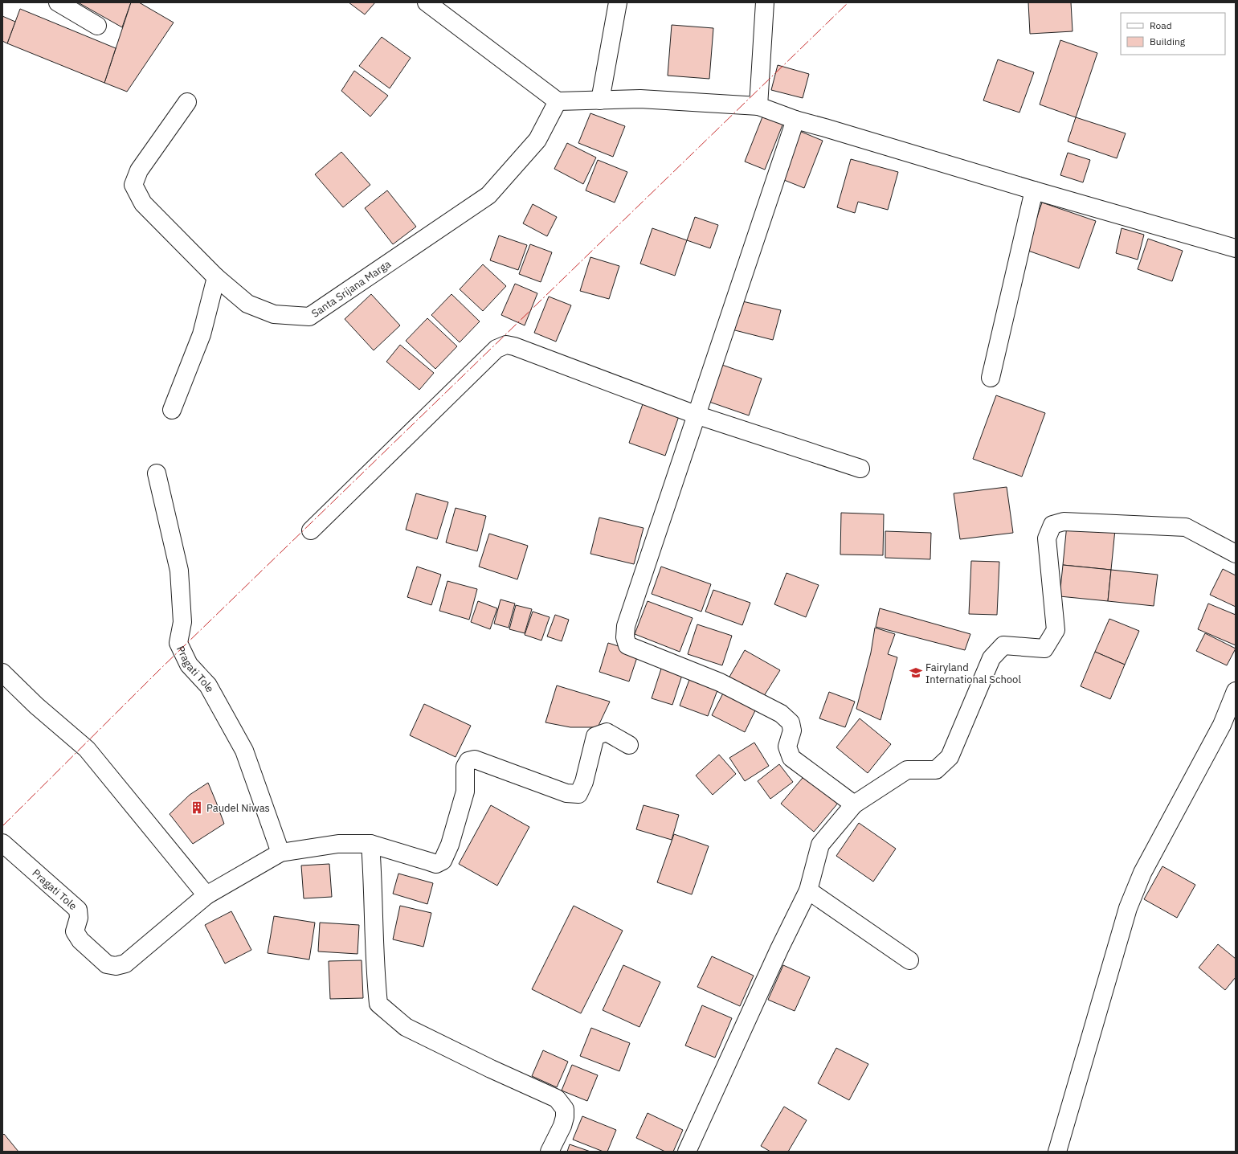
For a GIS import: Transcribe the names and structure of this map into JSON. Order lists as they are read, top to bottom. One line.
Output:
{"streets":{"street":["Santa Srijana Marga","Pragati Tole"]},"places":{"school or university":["Fairyland International School"],"building":["Paudel Niwas"]},"legend":["Road","Building"]}
